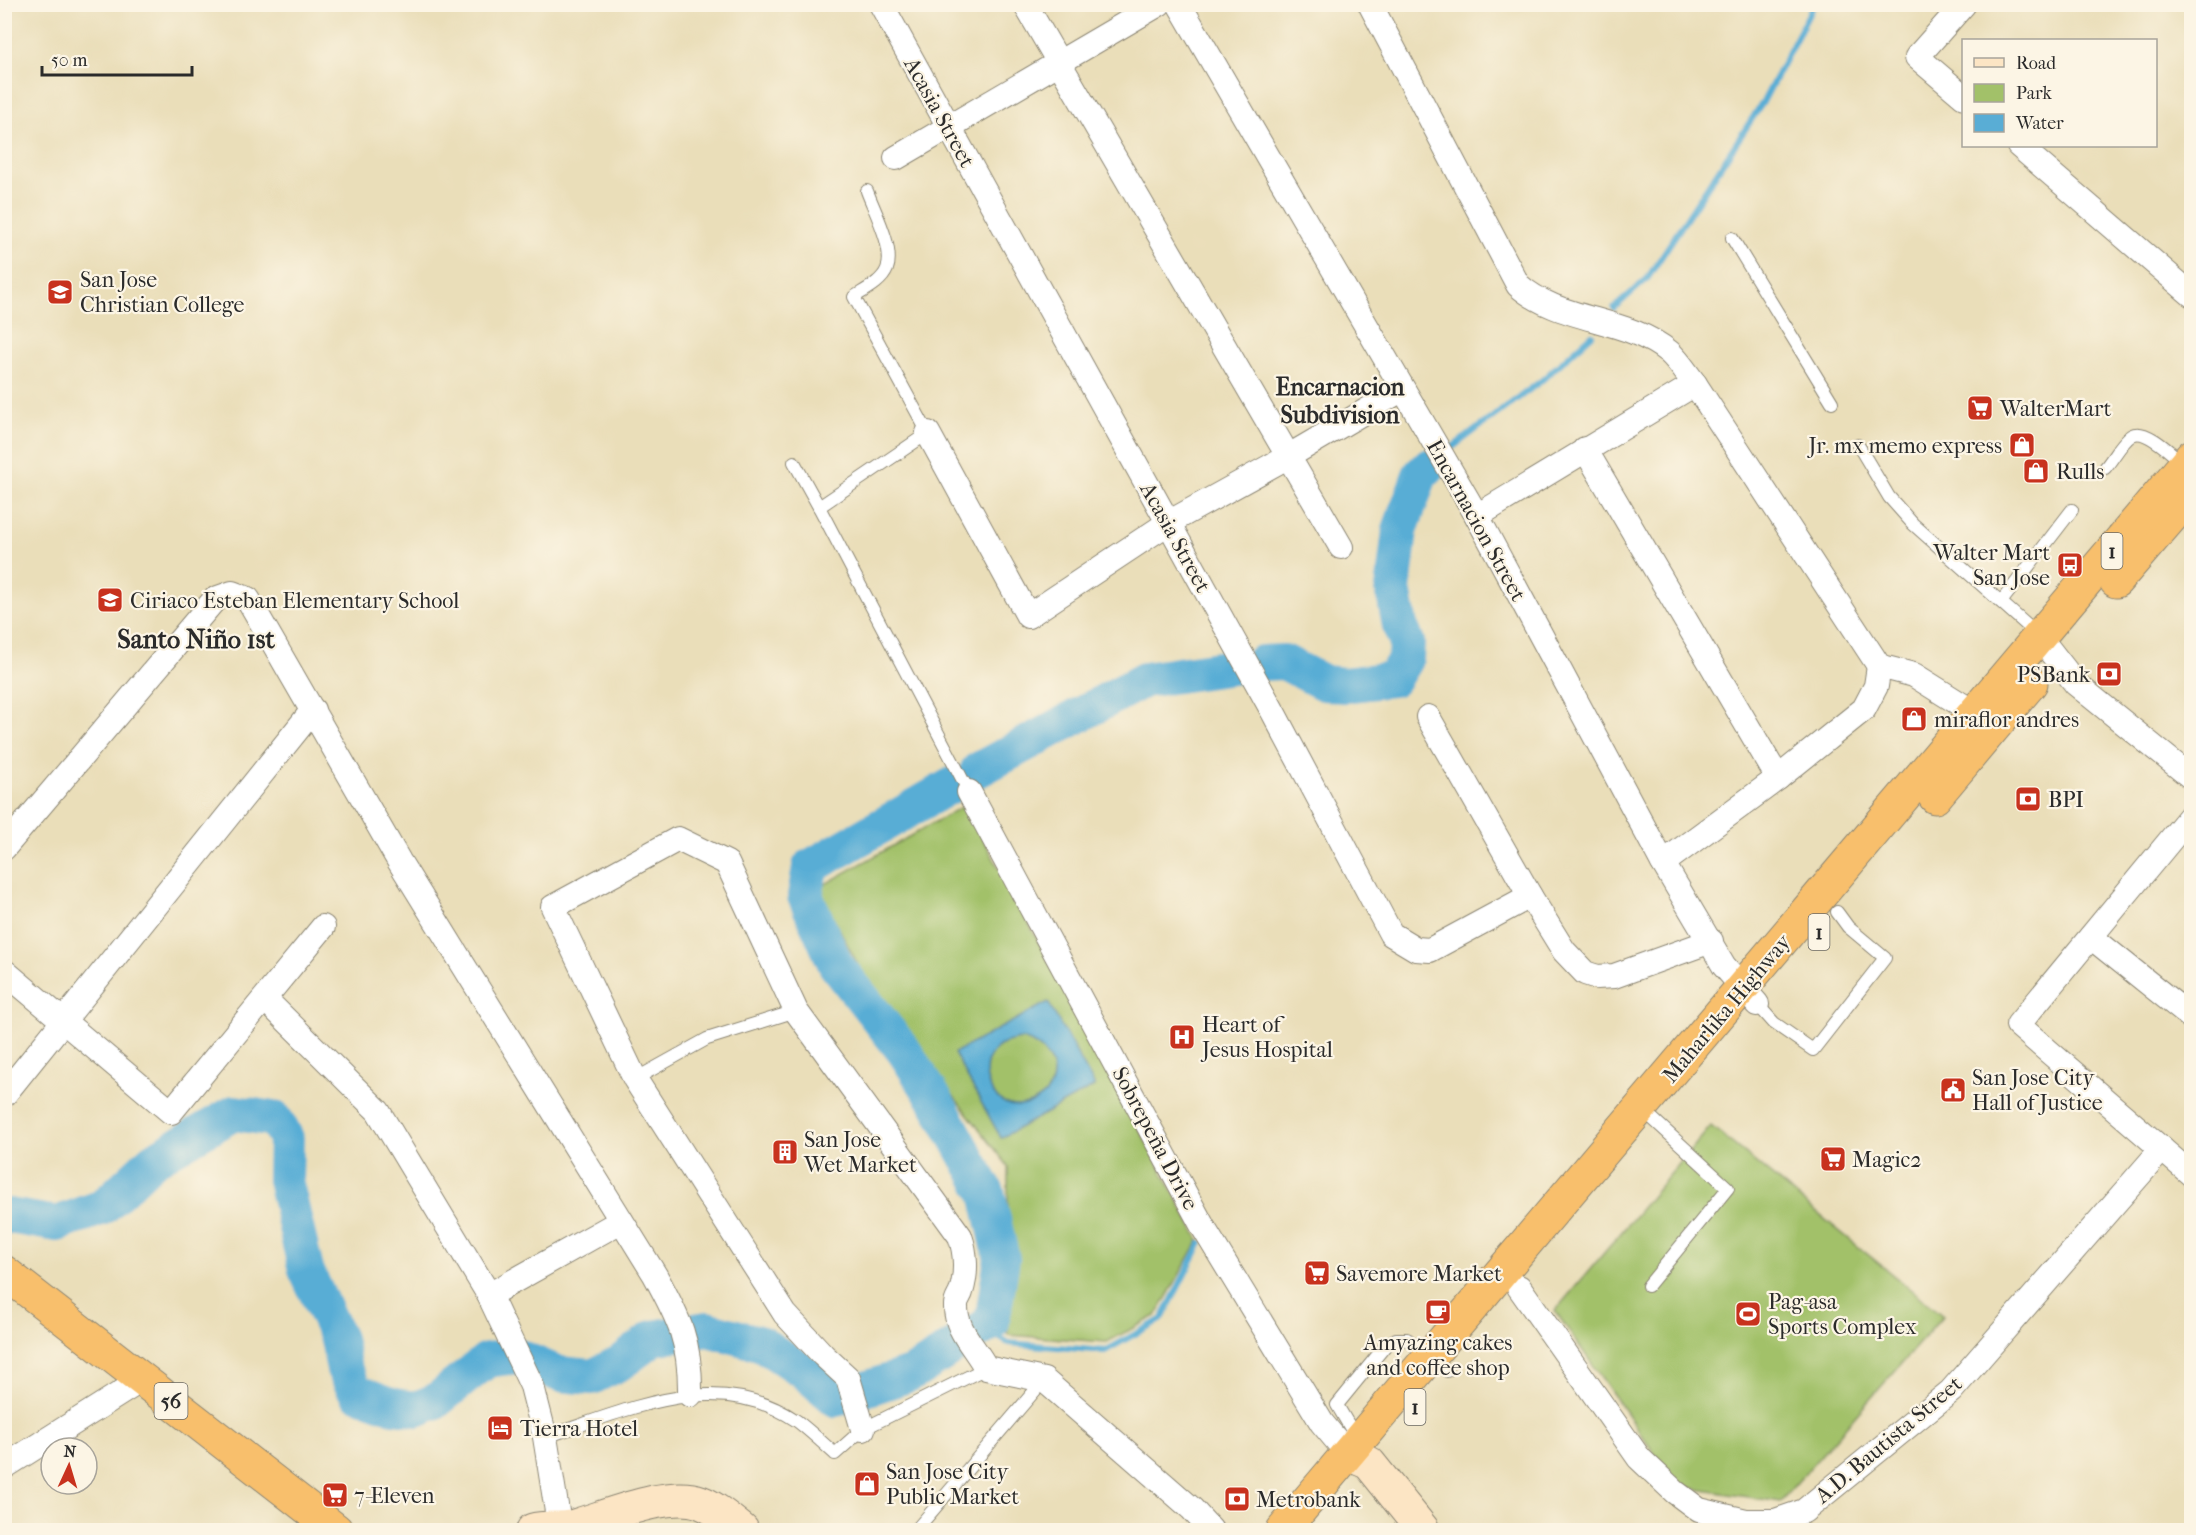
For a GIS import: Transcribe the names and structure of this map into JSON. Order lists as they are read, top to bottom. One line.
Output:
{"streets":{"highway":["1","Maharlika Highway","56"],"street":["Acasia Street","Encarnacion Street","Sobrepeña Drive","A.D. Bautista Street"]},"crossings":[["Encarnacion Street","Maharlika Highway"],["Maharlika Highway","Sobrepeña Drive"],["Maharlika Highway","A.D. Bautista Street"]],"districts":["Encarnacion Subdivision","Santo Niño 1st"],"places":{"school or university":["San Jose Christian College","Ciriaco Esteban Elementary School"],"supermarket":["WalterMart","Magic2","Savemore Market","7-Eleven"],"shop":["Jr. mx memo express","Rulls","miraflor andres","San Jose City Public Market"],"bus stop":["Walter Mart San Jose"],"bank":["PSBank","BPI","Metrobank"],"hospital":["Heart of Jesus Hospital"],"public building":["San Jose City Hall of Justice"],"building":["San Jose Wet Market"],"cafe":["Amyazing cakes and coffee shop"],"sports":["Pag-asa Sports Complex"],"hotel":["Tierra Hotel"]},"legend":["Road","Park","Water"],"scale_bar":"50 m","north":"top"}
